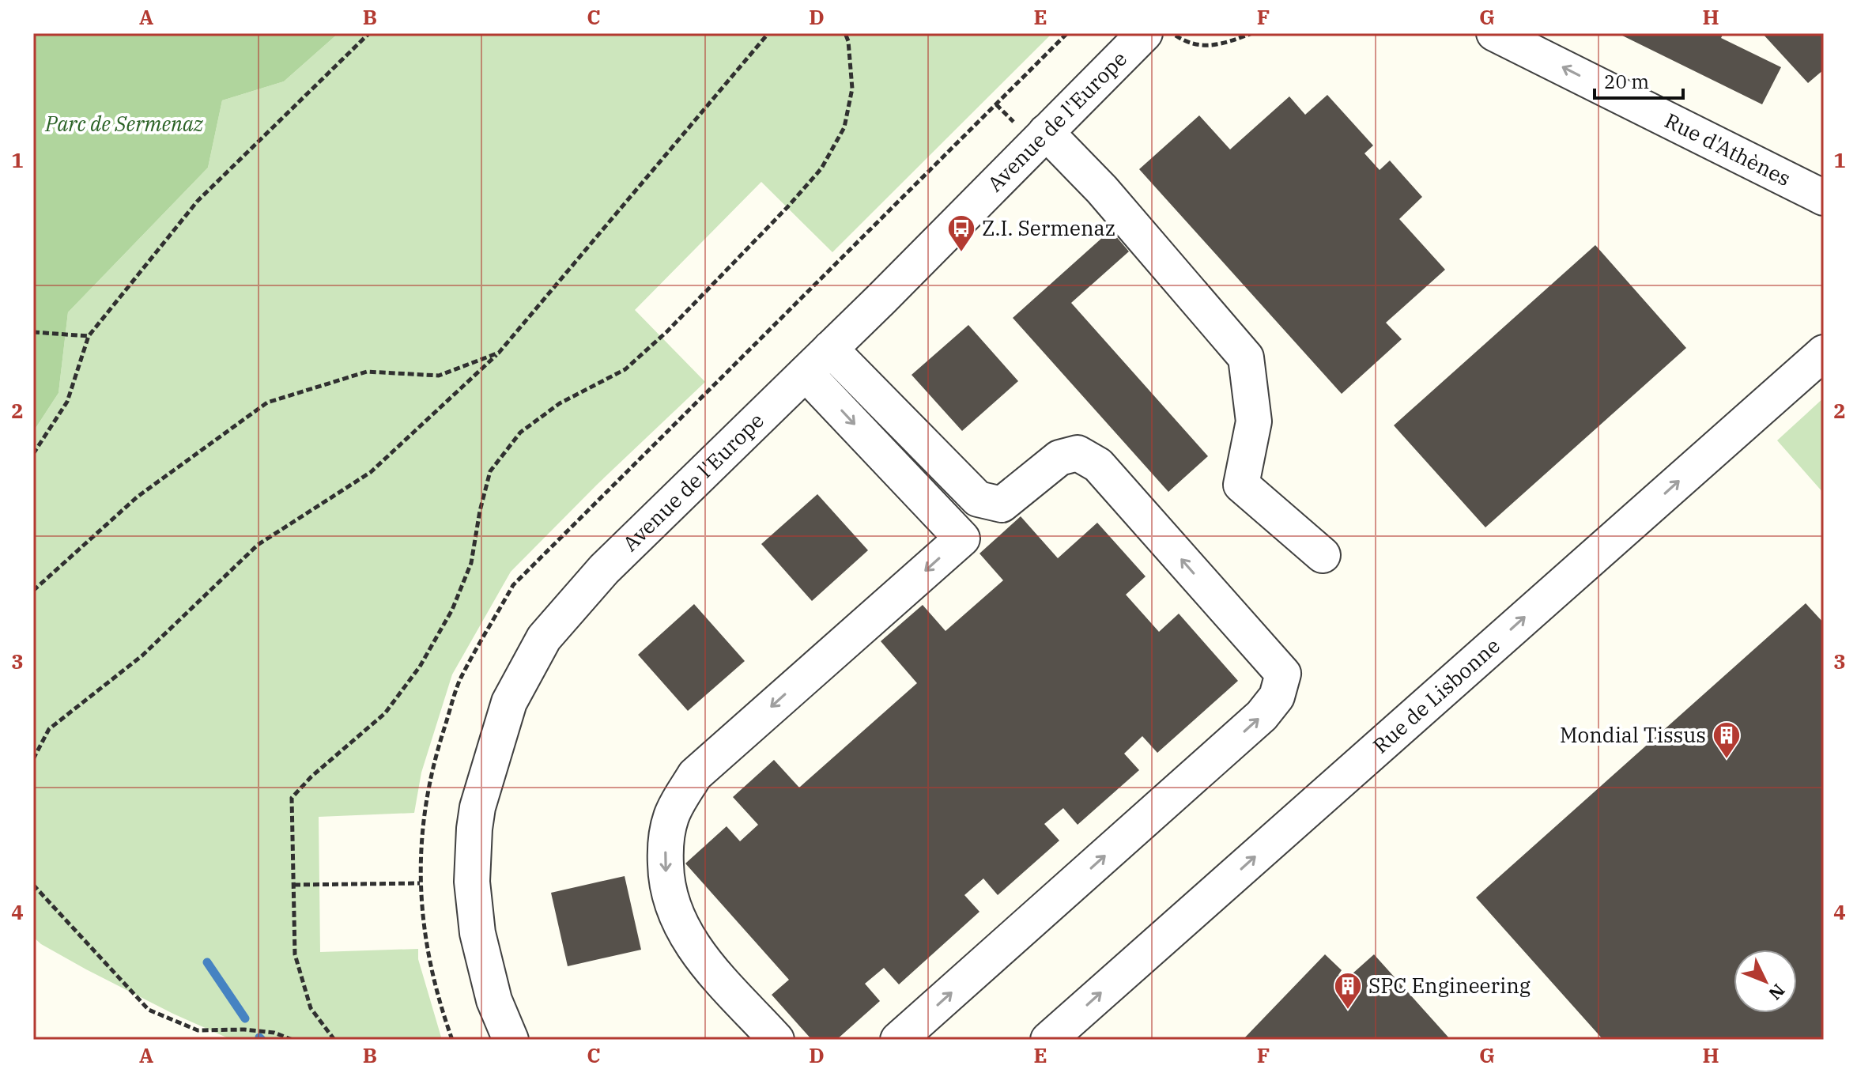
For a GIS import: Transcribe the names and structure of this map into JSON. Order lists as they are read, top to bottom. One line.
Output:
{"streets":{"street":["Avenue de l'Europe","Rue d'Athènes","Rue de Lisbonne"]},"one_way":["Rue d'Athènes","Rue de Lisbonne"],"parks":["Parc de Sermenaz"],"places":{"bus stop":["Z.I. Sermenaz"],"building":["Mondial Tissus","SPC Engineering"]},"scale_bar":"20 m","north":"bottom right","grid":{"columns":["A","B","C","D","E","F","G","H"],"rows":["1","2","3","4"]}}
